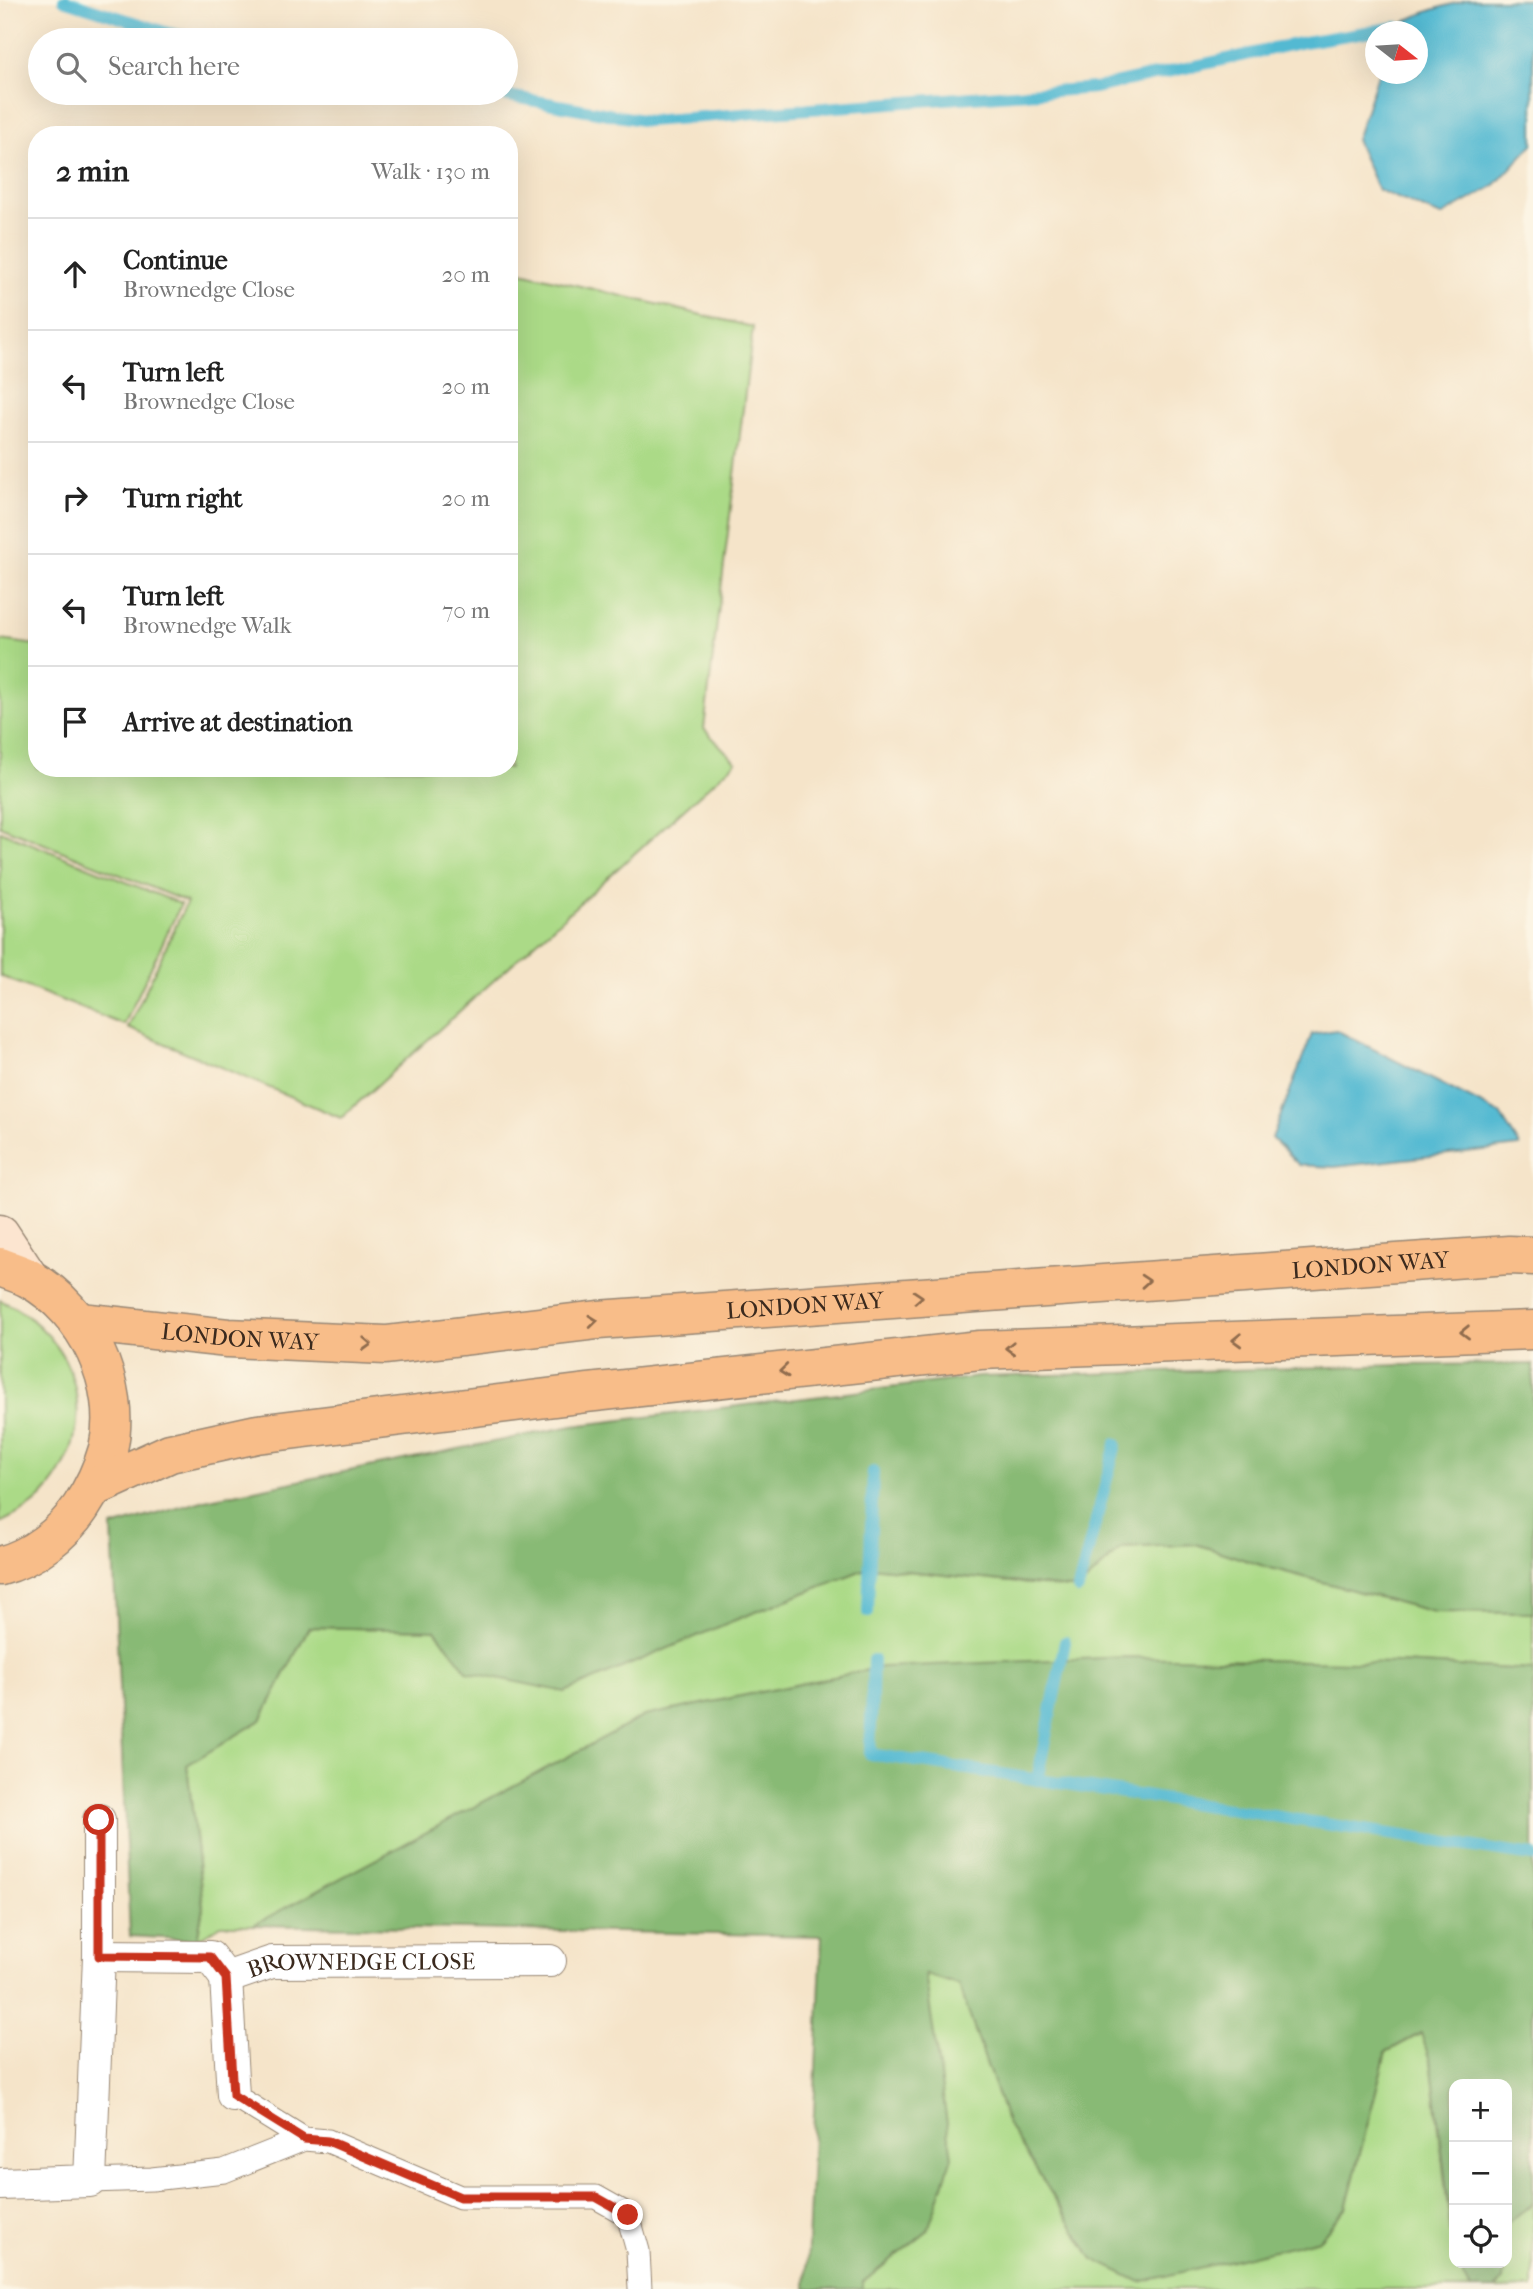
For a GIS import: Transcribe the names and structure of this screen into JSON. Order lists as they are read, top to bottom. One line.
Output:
{"streets":{"highway":["LONDON WAY"],"street":["BROWNEDGE CLOSE"]},"north":"right","page":{"search":"Search here","heading":["2 min","Walk · 130 m"],"list":[["Continue","Brownedge Close","20 m"],["Turn left","Brownedge Close","20 m"],["Turn right","20 m"],["Turn left","Brownedge Walk","70 m"],"Arrive at destination"],"map_buttons":["+","−"]}}
